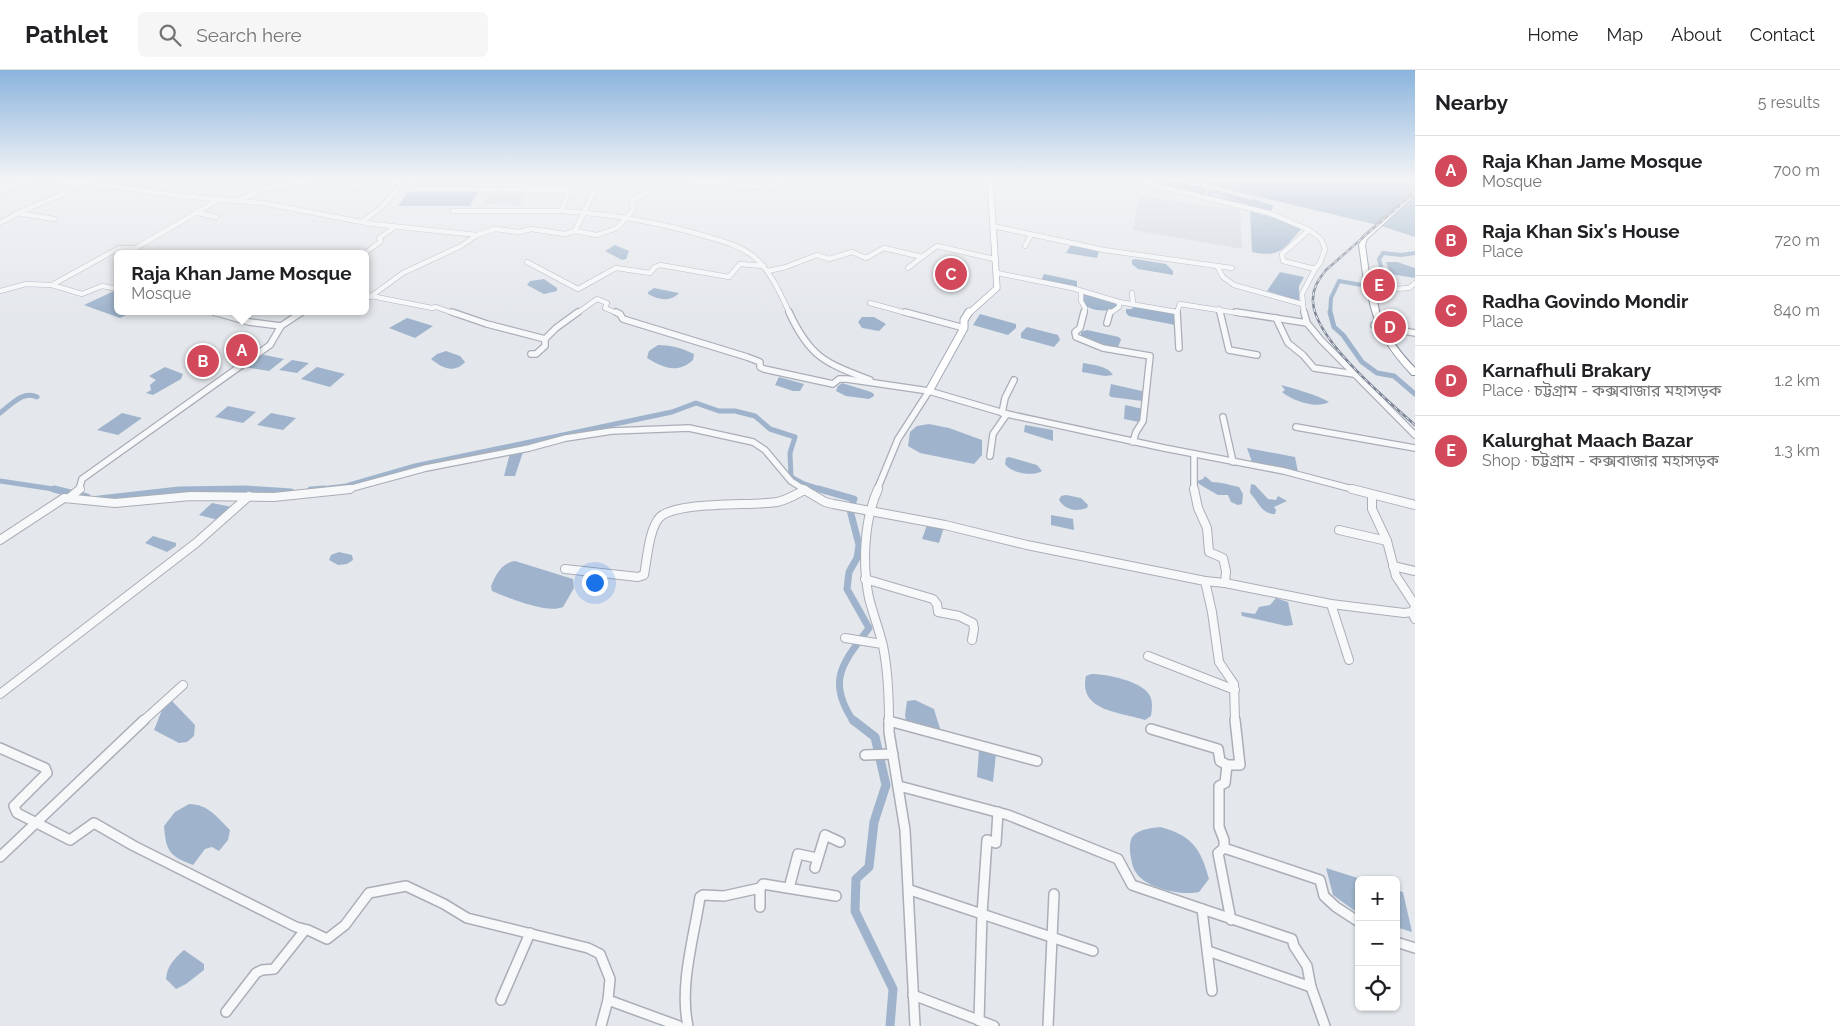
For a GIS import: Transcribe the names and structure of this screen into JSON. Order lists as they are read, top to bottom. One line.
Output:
{"page":{"header":"Pathlet","search":"Search here","nav":["Home","Map","About","Contact"],"heading":["Nearby","5 results"],"list":[{"mark":"A","name":"Raja Khan Jame Mosque","note":"Mosque","value":"700 m"},{"mark":"B","name":"Raja Khan Six's House","note":"Place","value":"720 m"},{"mark":"C","name":"Radha Govindo Mondir","note":"Place","value":"840 m"},{"mark":"D","name":"Karnafhuli Brakary","note":"Place · চট্টগ্রাম - কক্সবাজার মহাসড়ক","value":"1.2 km"},{"mark":"E","name":"Kalurghat Maach Bazar","note":"Shop · চট্টগ্রাম - কক্সবাজার মহাসড়ক","value":"1.3 km"}],"popup":["Raja Khan Jame Mosque","Mosque"],"pins":["C","E","D","A","B"],"map_buttons":["+","−"]}}
